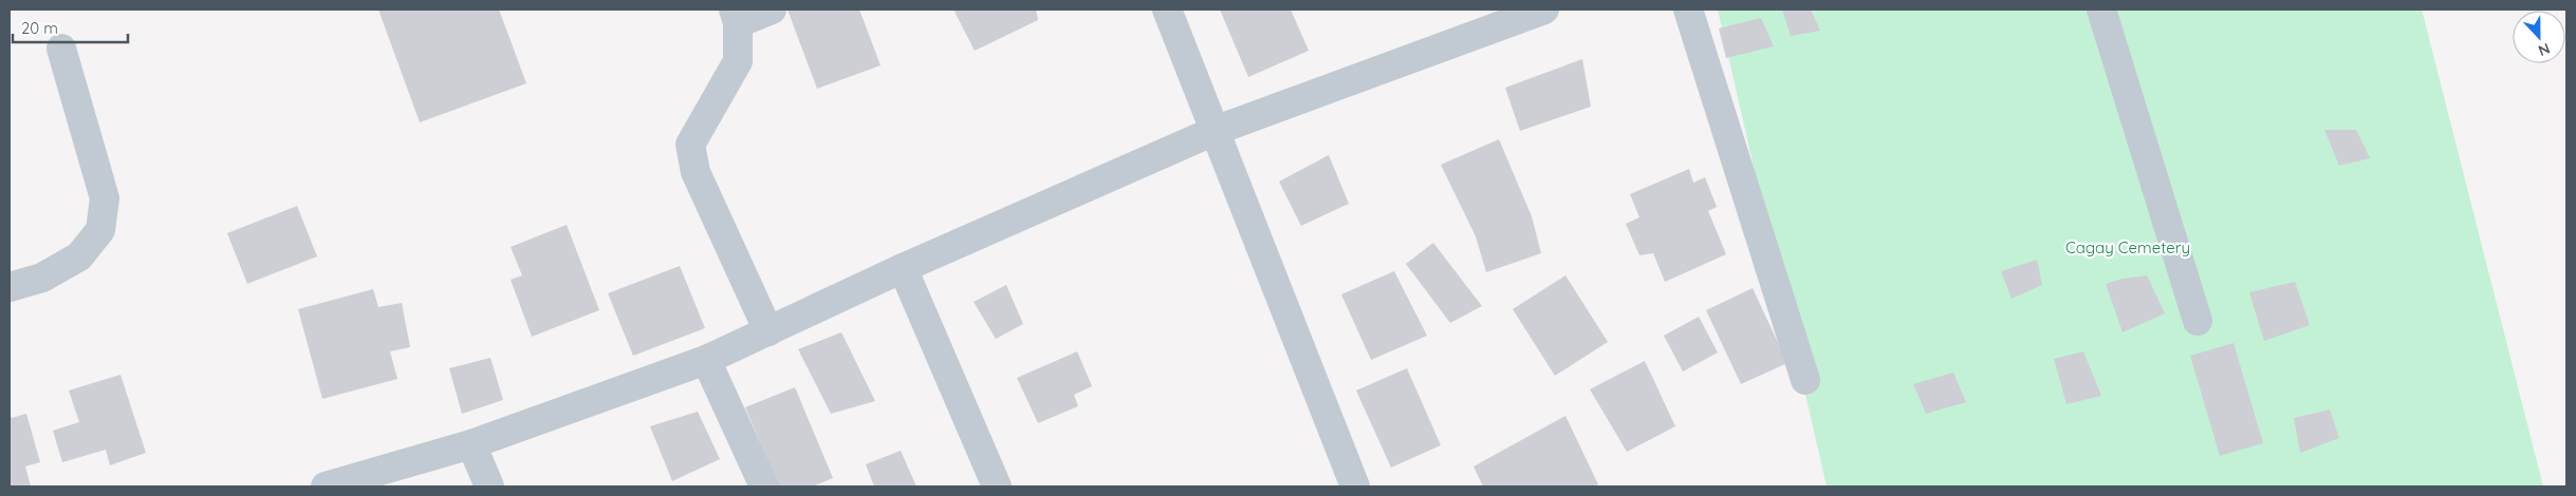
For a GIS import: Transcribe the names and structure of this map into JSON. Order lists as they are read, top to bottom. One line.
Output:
{"parks":["Cagay Cemetery"],"scale_bar":"20 m","north":"bottom"}
